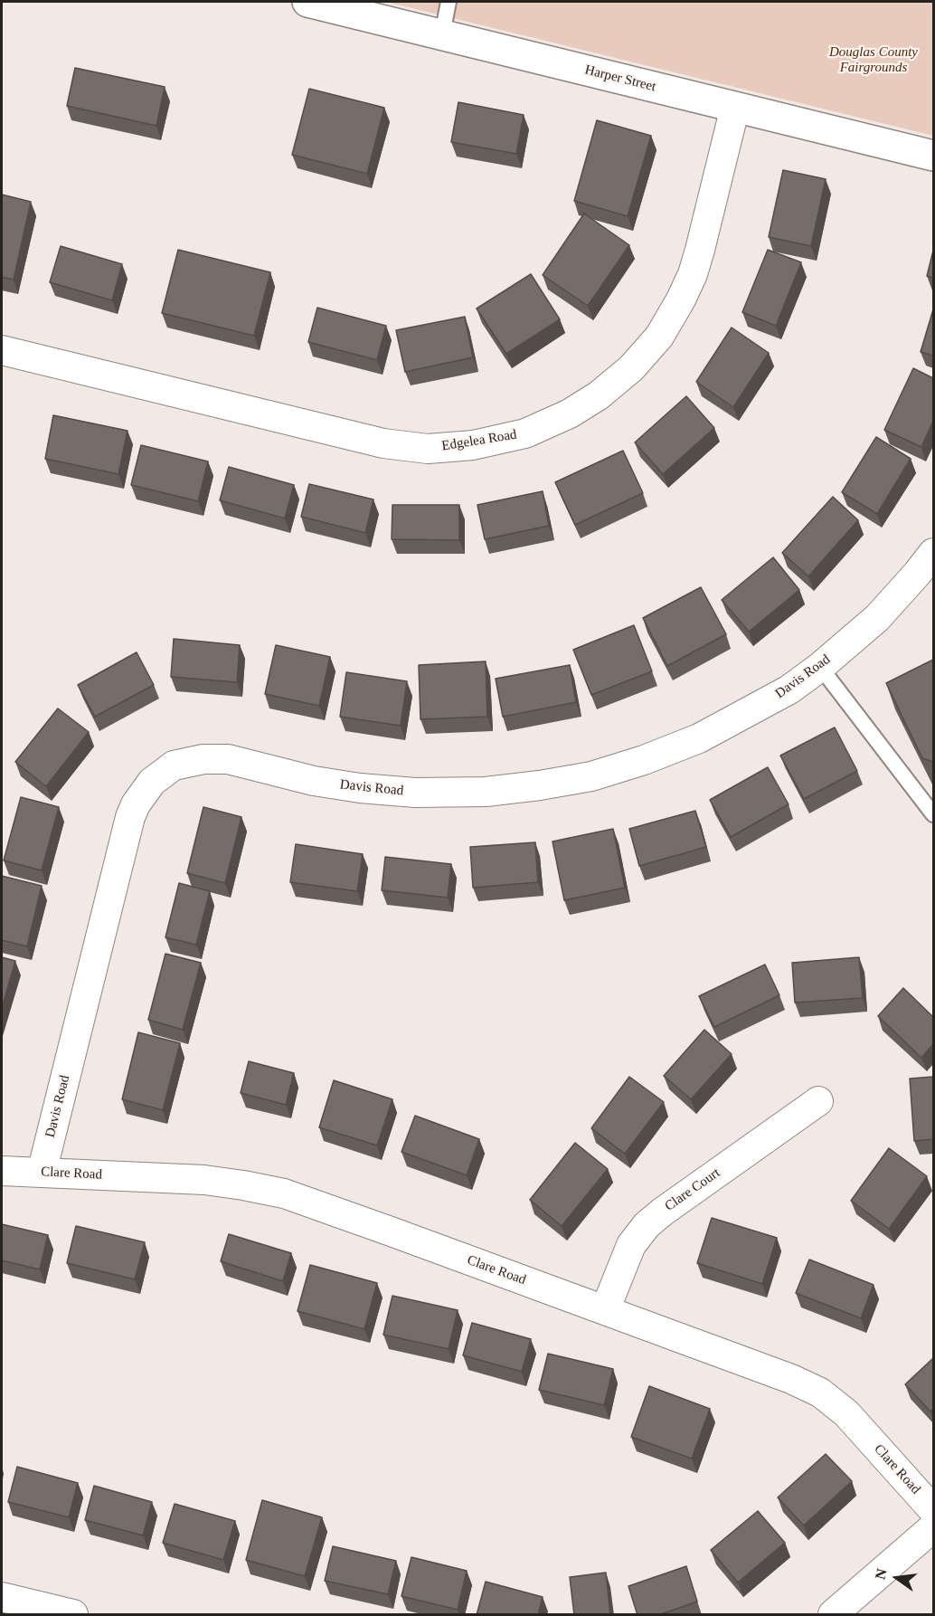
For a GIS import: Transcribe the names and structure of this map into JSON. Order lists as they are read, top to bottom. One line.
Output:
{"streets":{"street":["Harper Street","Edgelea Road","Davis Road","Clare Road","Clare Court"]},"crossings":[["Harper Street","Edgelea Road"],["Davis Road","Clare Road"],["Clare Road","Clare Court"]],"parks":["Douglas County Fairgrounds"],"north":"left"}
